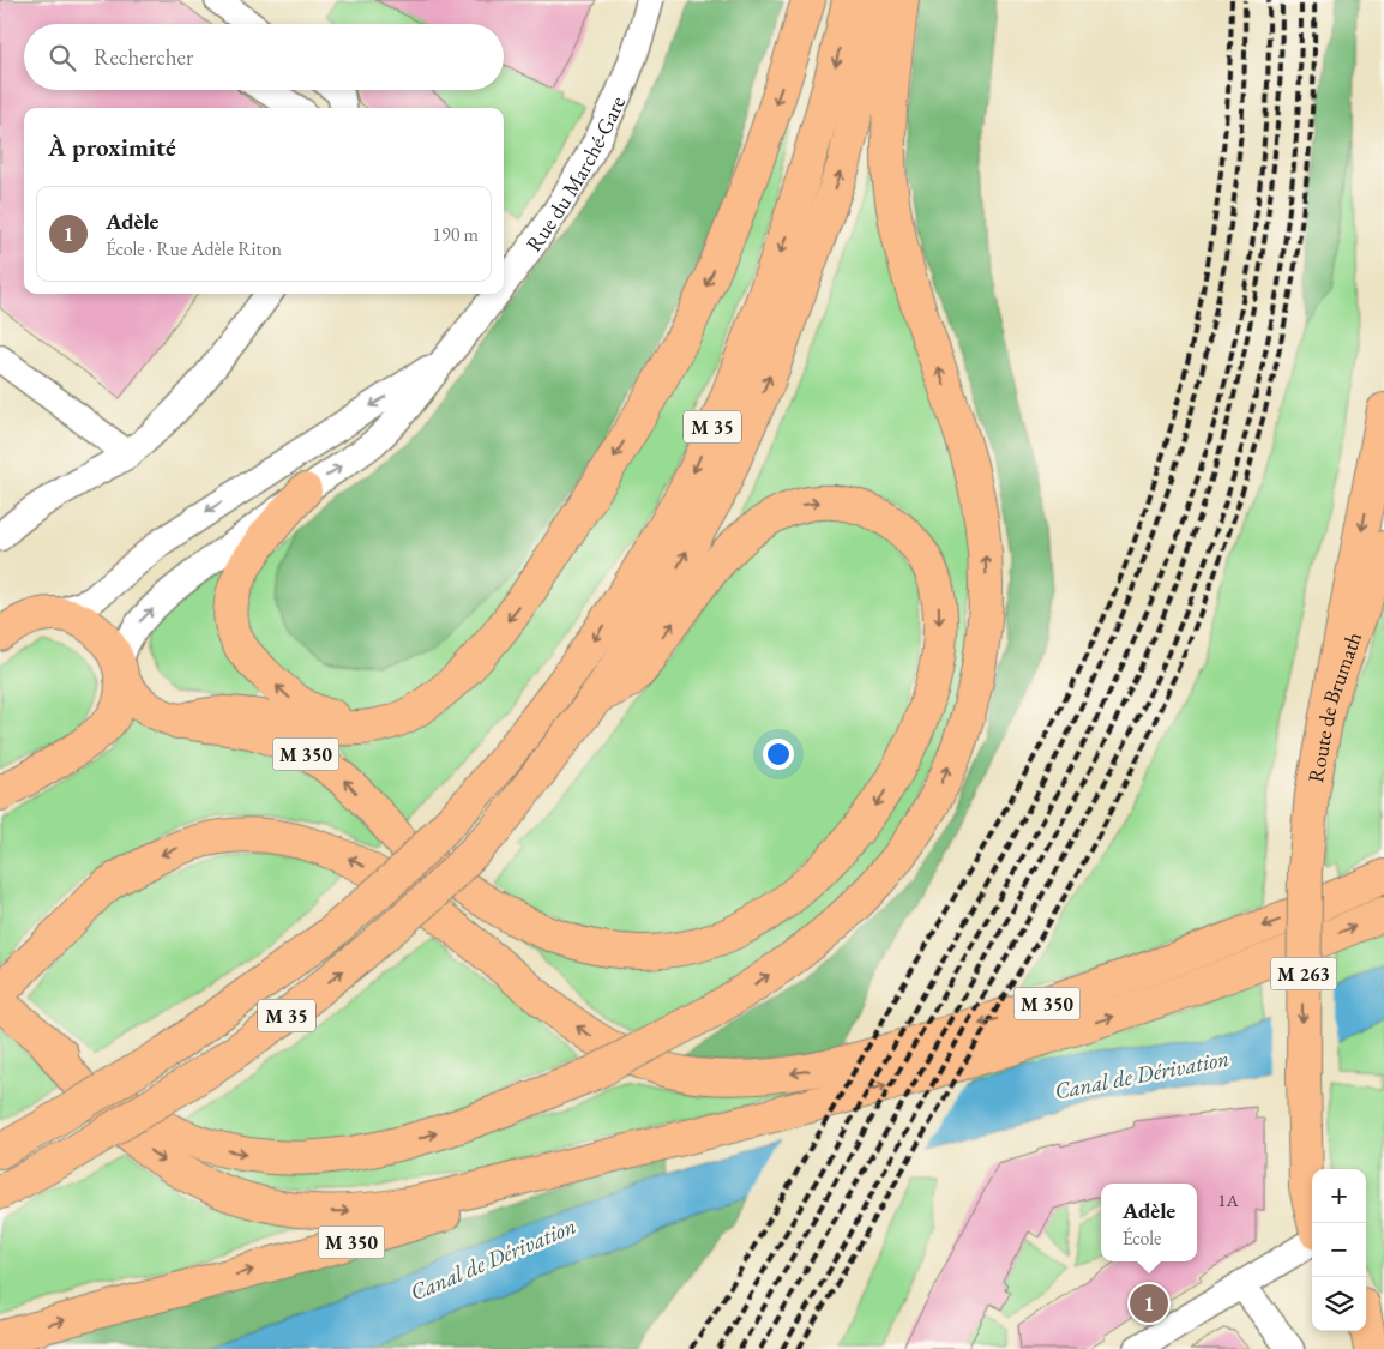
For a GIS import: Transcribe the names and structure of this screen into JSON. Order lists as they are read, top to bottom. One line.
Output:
{"streets":{"main road":["M 35","Route de Brumath","M 350","M 263"],"street":["Rue du Marché-Gare"]},"crossings":[["Route de Brumath","M 263"]],"one_way":["Route de Brumath"],"water":["Canal de Dérivation"],"house_numbers":["1A"],"page":{"search":"Rechercher","heading":"À proximité","list":[{"mark":"1","name":"Adèle","note":"École · Rue Adèle Riton","value":"190 m"}],"map_buttons":["+","−"],"popup":["Adèle","École"],"pins":"1"}}
